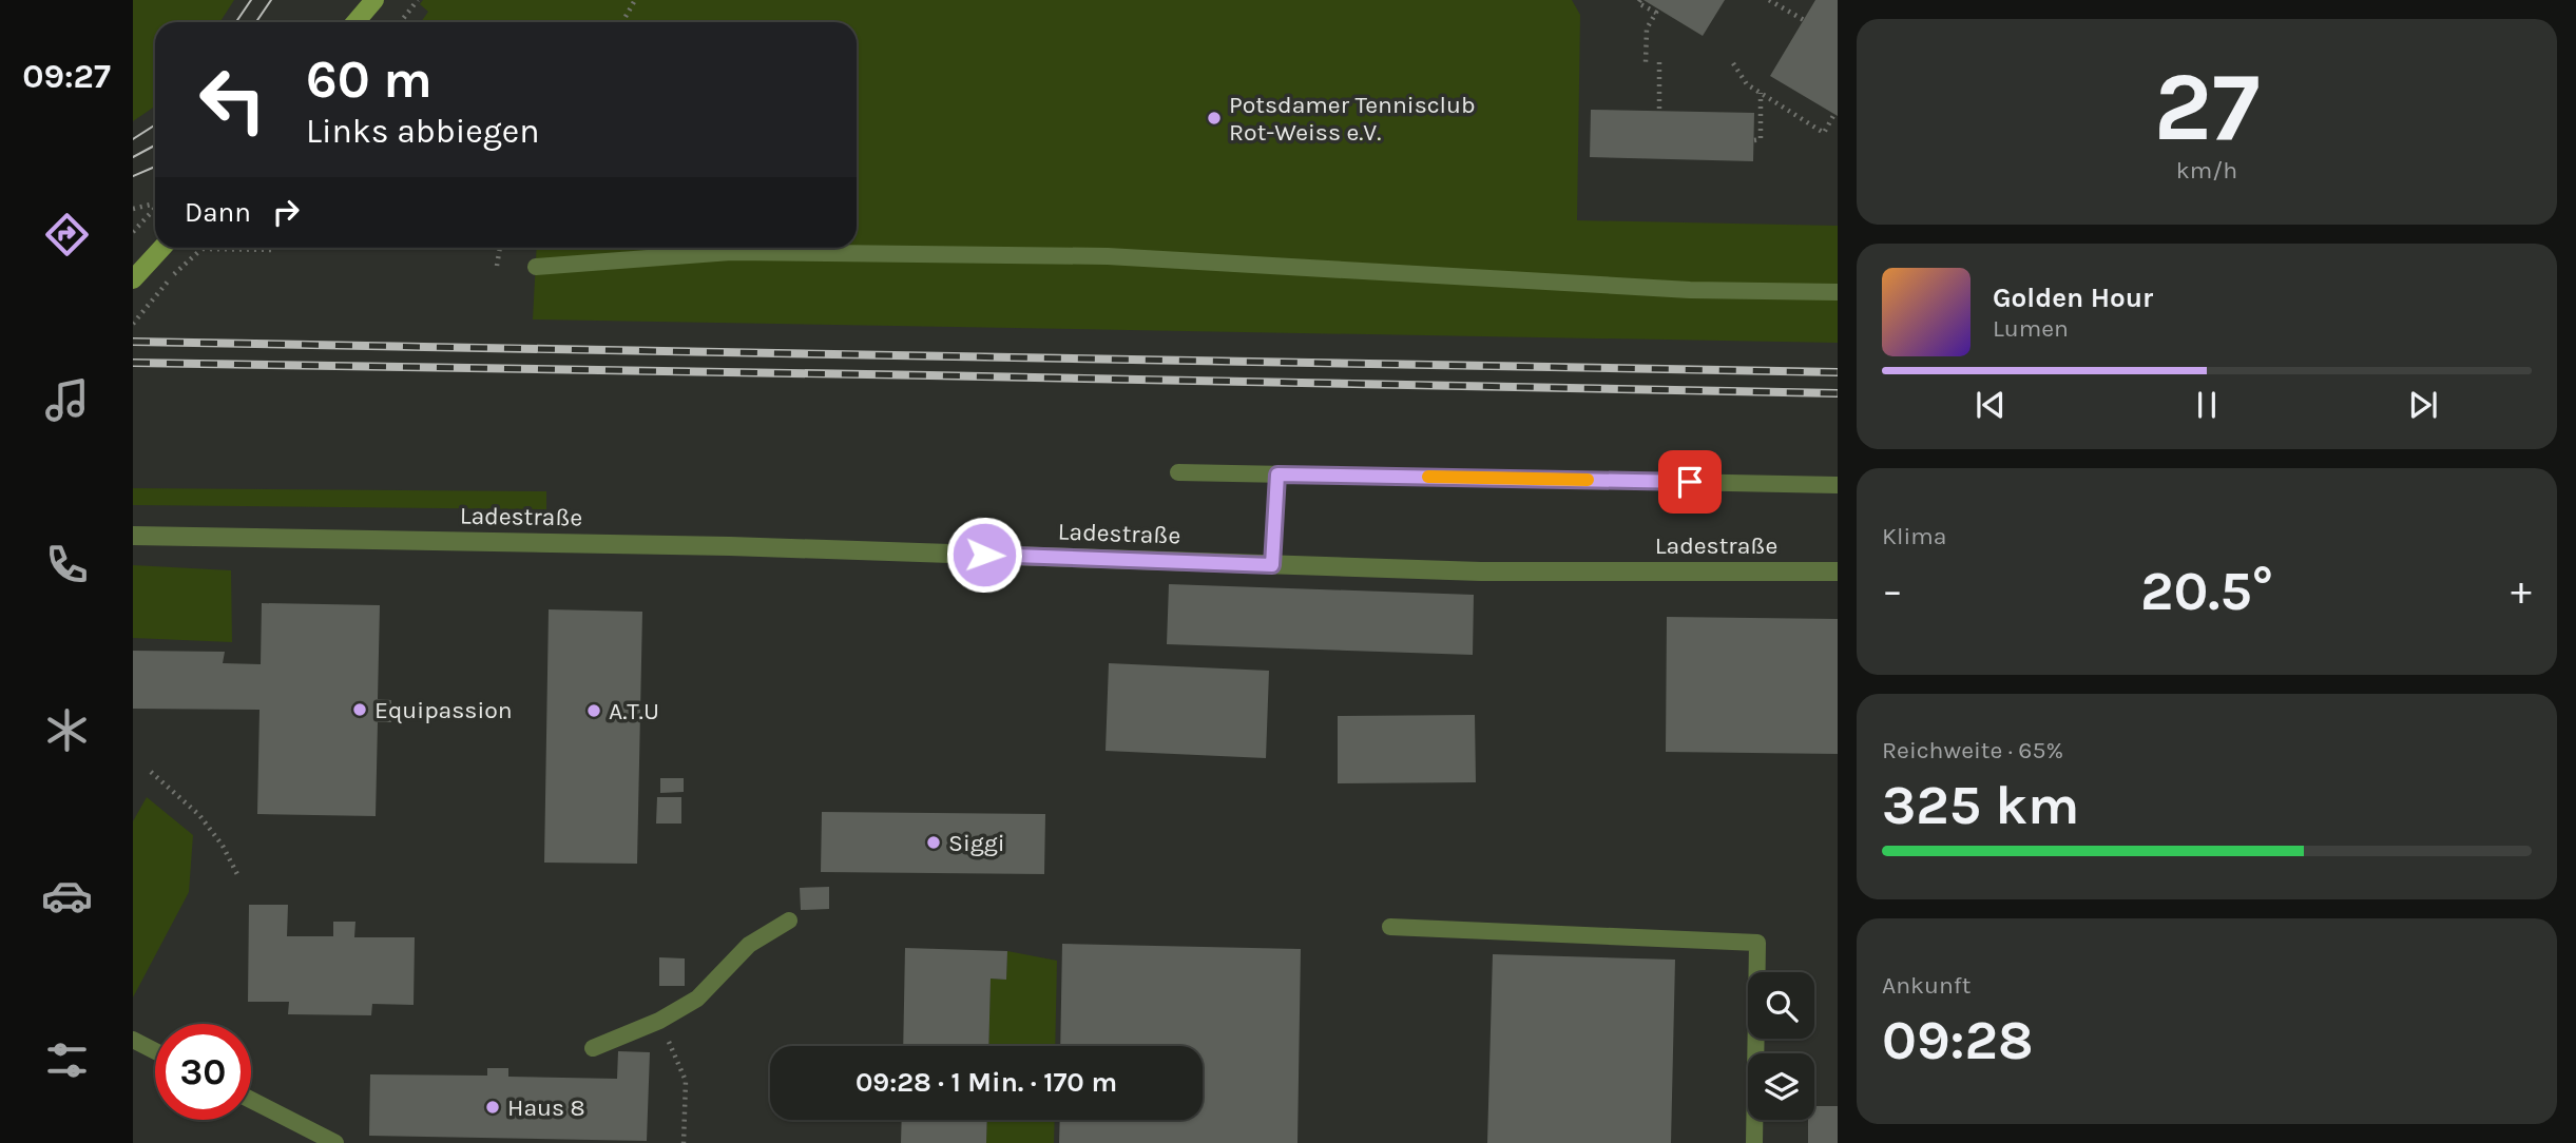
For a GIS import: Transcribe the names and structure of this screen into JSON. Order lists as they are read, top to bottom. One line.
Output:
{"streets":{"street":["Ladestraße"]},"places":["Potsdamer Tennisclub Rot-Weiss e.V.","Equipassion","A.T.U","Siggi","Haus 8"],"page":{"tabs":"09:27","tile":[["27","km/h"],"Klima",["Reichweite · 65%","325 km"],["Ankunft","09:28"]],"turn":["60 m","Links abbiegen"],"then":"Dann","song":["Golden Hour","Lumen"],"heat":["−","20.5°","+"],"limit":"30","trip":"09:28 · 1 Min. · 170 m"}}
